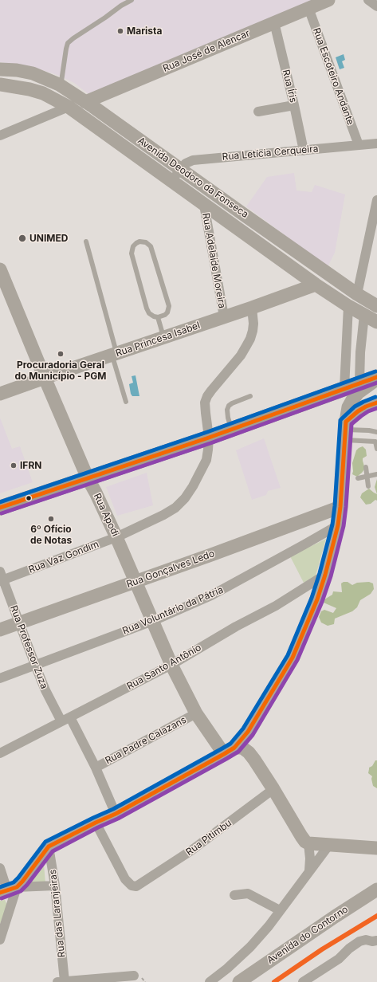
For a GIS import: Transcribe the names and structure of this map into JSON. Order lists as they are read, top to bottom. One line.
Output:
{"streets":{"main road":["Rua José de Alencar","Avenida Deodoro da Fonseca","Rua Princesa Isabel","Rua Apodi","Rua Gonçalves Ledo","Avenida do Contorno"],"street":["Rua Escoteiro Andante","Rua Íris","Rua Letícia Cerqueira","Rua Adelaide Moreira","Rua Vaz Gondim","Rua Voluntário da Pátria","Rua Professor Zuza","Rua Santo Antônio","Rua Padre Calazans","Rua Pitimbu","Rua das Laranjeiras"]},"crossings":[["Rua José de Alencar","Rua Escoteiro Andante"],["Rua José de Alencar","Rua Íris"],["Rua José de Alencar","Avenida Deodoro da Fonseca"],["Rua Escoteiro Andante","Rua Letícia Cerqueira"],["Rua Íris","Rua Letícia Cerqueira"],["Rua Letícia Cerqueira","Avenida Deodoro da Fonseca"],["Avenida Deodoro da Fonseca","Rua Adelaide Moreira"],["Avenida Deodoro da Fonseca","Rua Princesa Isabel"],["Rua Adelaide Moreira","Rua Princesa Isabel"],["Rua Princesa Isabel","Rua Apodi"],["Rua Princesa Isabel","Rua Vaz Gondim"],["Rua Apodi","Rua Vaz Gondim"],["Rua Apodi","Rua Gonçalves Ledo"],["Rua Apodi","Rua Voluntário da Pátria"],["Rua Apodi","Rua Santo Antônio"],["Rua Apodi","Rua Padre Calazans"],["Rua Vaz Gondim","Rua Professor Zuza"],["Rua Gonçalves Ledo","Rua Professor Zuza"],["Rua Voluntário da Pátria","Rua Professor Zuza"],["Rua Professor Zuza","Rua Santo Antônio"],["Rua Professor Zuza","Rua Padre Calazans"]],"places":["Marista","UNIMED","Procuradoria Geral do Município - PGM","IFRN","6º Ofício de Notas"]}
